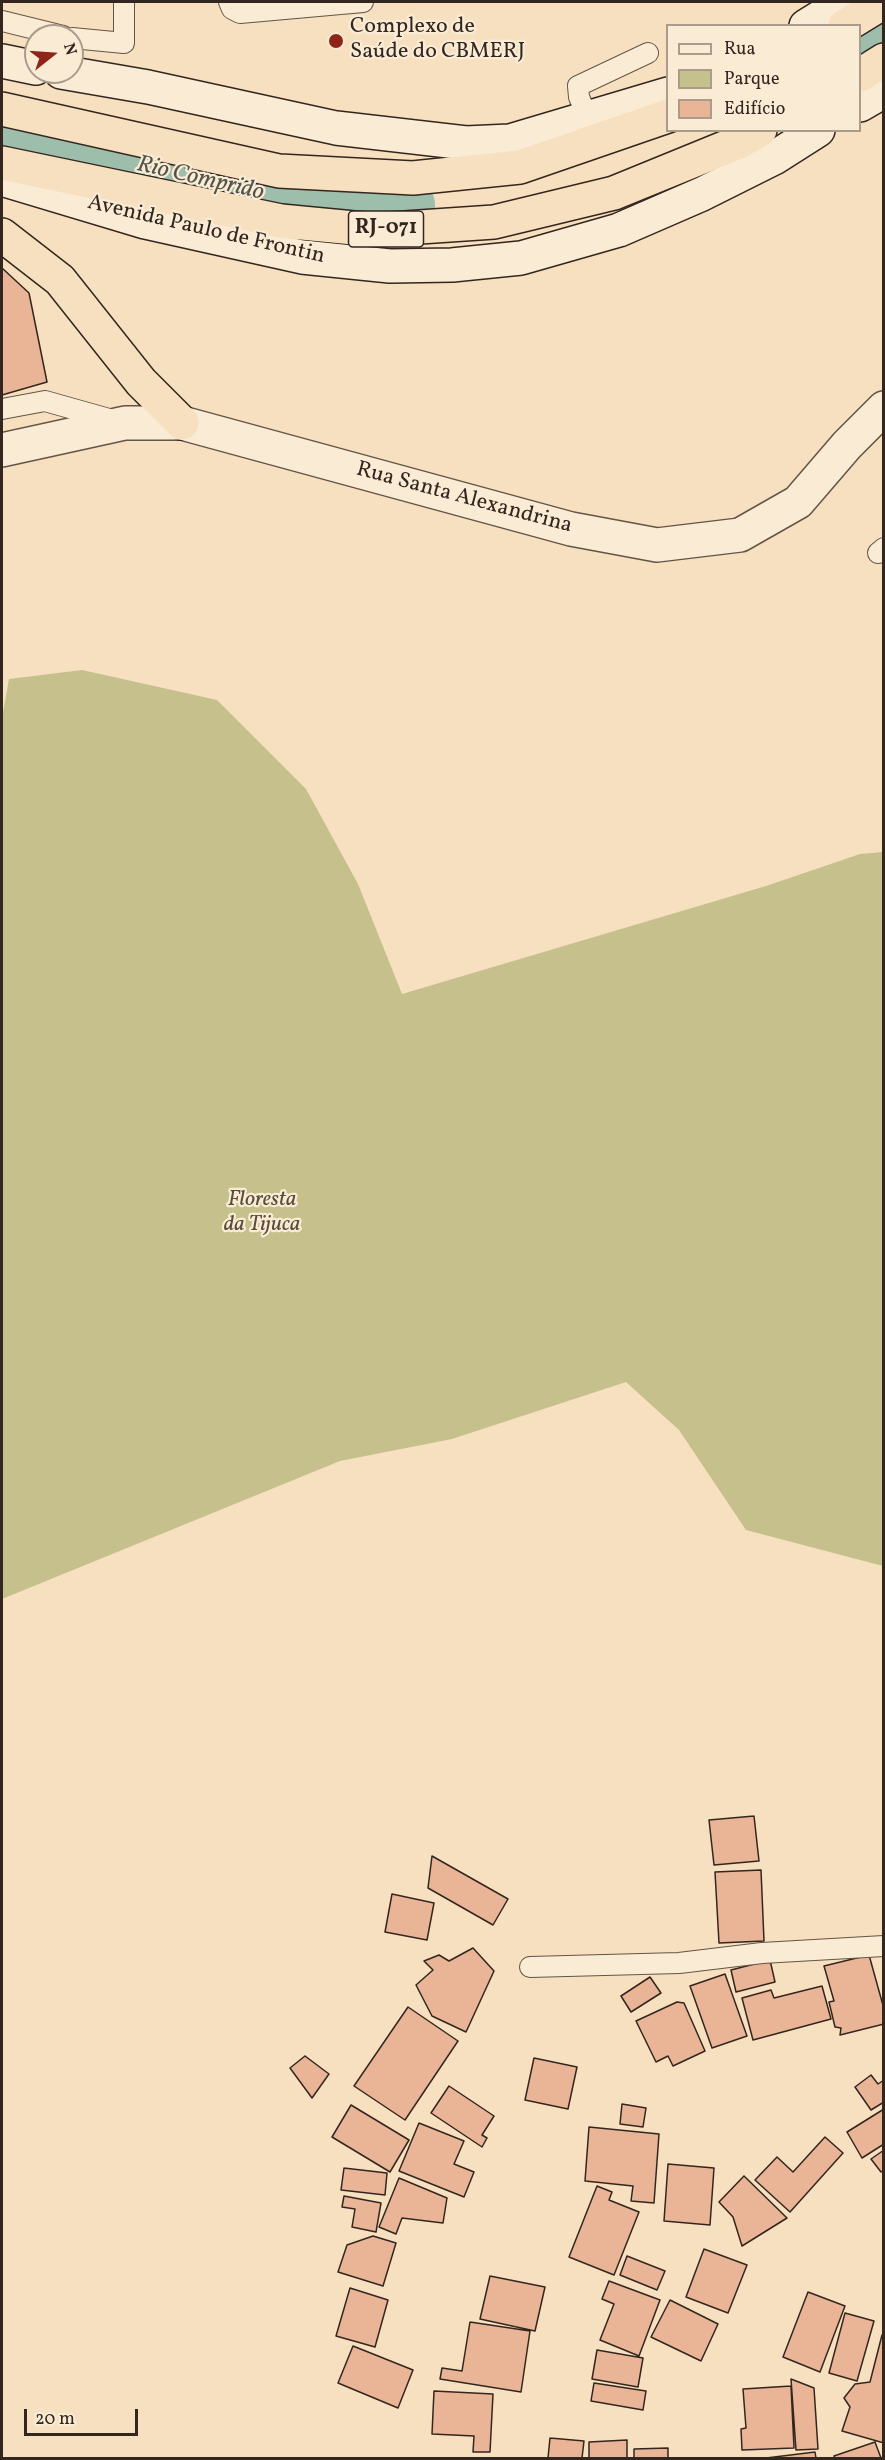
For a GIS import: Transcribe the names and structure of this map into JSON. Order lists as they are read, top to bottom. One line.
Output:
{"streets":{"highway":["RJ-071"],"main road":["Avenida Paulo de Frontin","Rua Santa Alexandrina"]},"water":["Rio Comprido"],"parks":["Floresta da Tijuca"],"places":["Complexo de Saúde do CBMERJ"],"legend":["Rua","Parque","Edifício"],"scale_bar":"20 m","north":"right"}
